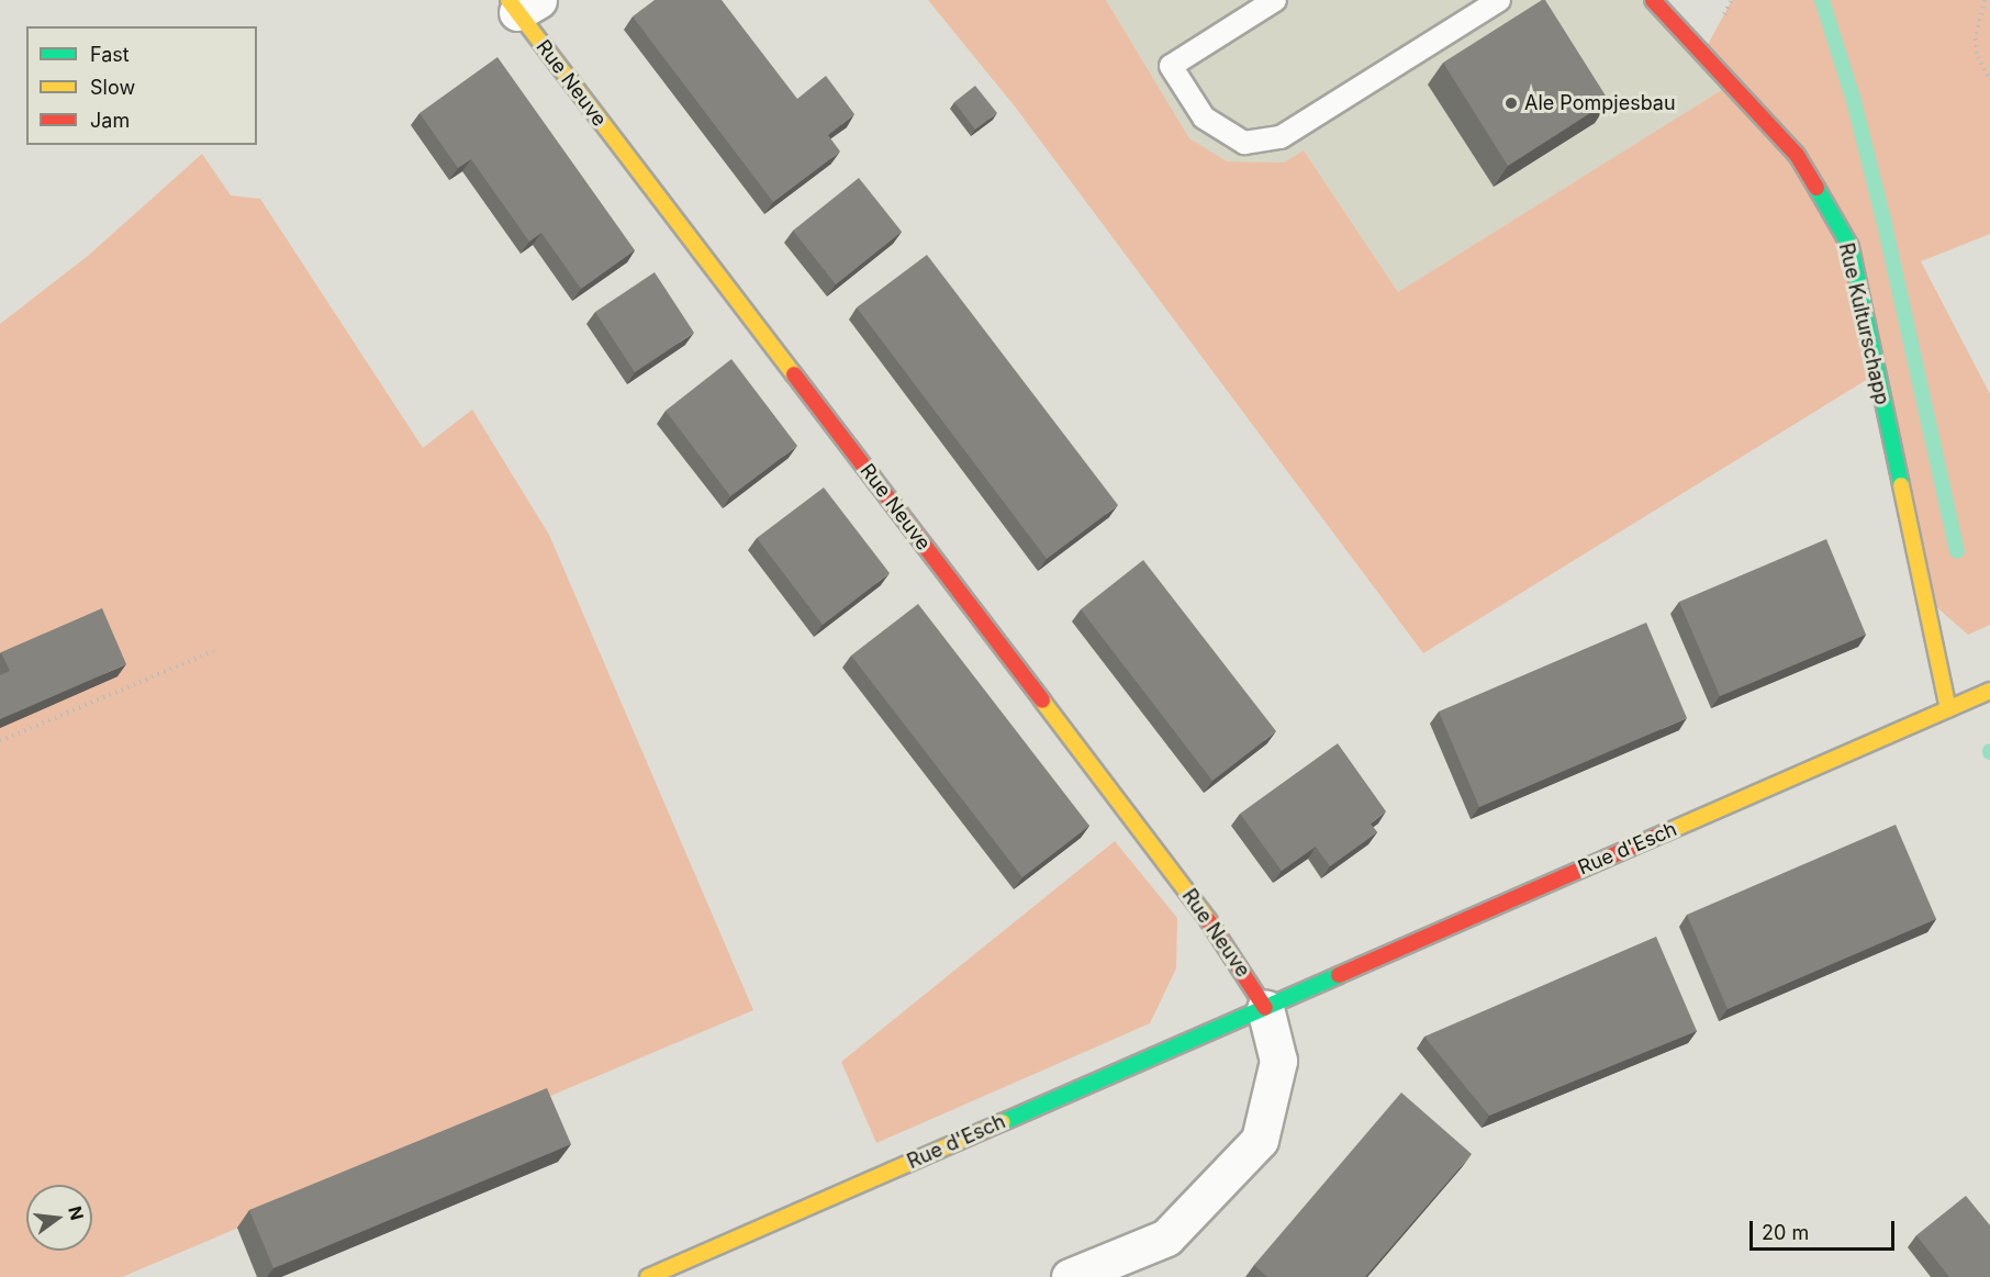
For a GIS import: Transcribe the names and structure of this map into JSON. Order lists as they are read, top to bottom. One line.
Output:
{"streets":{"street":["Rue Neuve","Rue Kulturschapp","Rue d'Esch"]},"crossings":[["Rue Neuve","Rue d'Esch"],["Rue Kulturschapp","Rue d'Esch"]],"places":["Ale Pompjesbau"],"legend":["Fast","Slow","Jam"],"scale_bar":"20 m","north":"right"}
